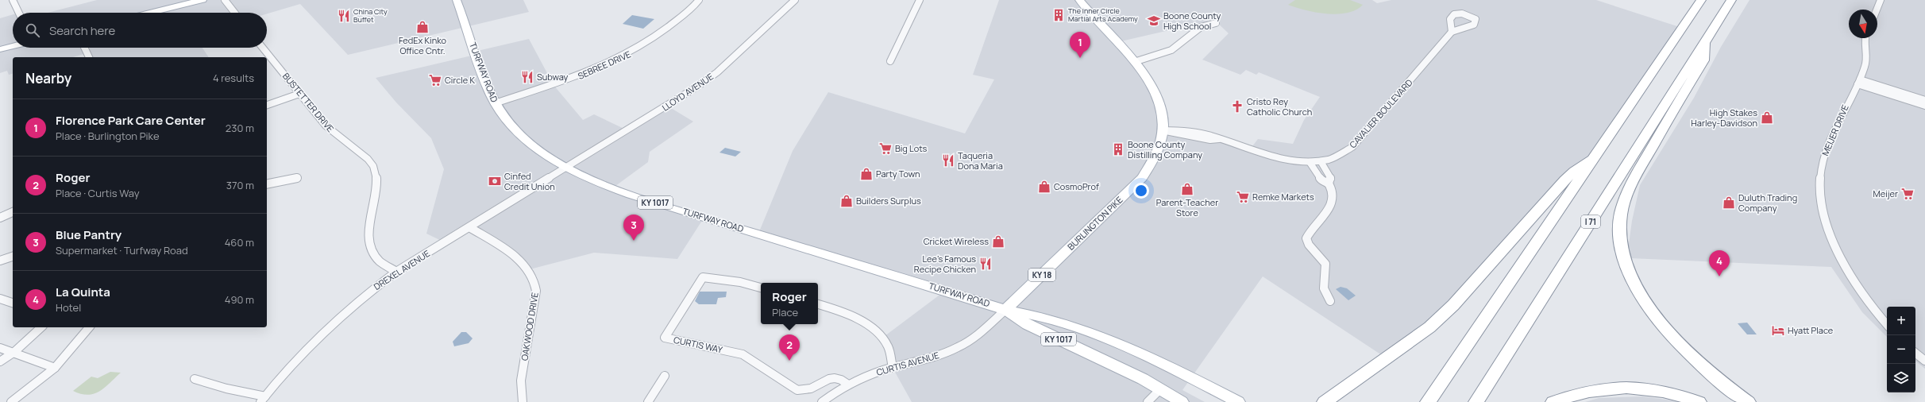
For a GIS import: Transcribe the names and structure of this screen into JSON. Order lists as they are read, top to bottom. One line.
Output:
{"streets":{"highway":["I 71"],"main road":["TURFWAY ROAD","KY 1017","BURLINGTON PIKE","KY 18"],"street":["SEBREE DRIVE","LLOYD AVENUE","BUSTETTER DRIVE","CAVALIER BOULEVARD","MEIJER DRIVE","DREXEL AVENUE","OAKWOOD DRIVE","CURTIS WAY","CURTIS AVENUE"]},"crossings":[["SEBREE DRIVE","TURFWAY ROAD"],["TURFWAY ROAD","LLOYD AVENUE"],["TURFWAY ROAD","BURLINGTON PIKE"],["TURFWAY ROAD","DREXEL AVENUE"],["TURFWAY ROAD","CURTIS AVENUE"],["LLOYD AVENUE","DREXEL AVENUE"],["BUSTETTER DRIVE","DREXEL AVENUE"],["CAVALIER BOULEVARD","BURLINGTON PIKE"],["BURLINGTON PIKE","CURTIS AVENUE"],["DREXEL AVENUE","OAKWOOD DRIVE"],["CURTIS WAY","CURTIS AVENUE"]],"places":{"building":["The Inner Circle Martial Arts Academy","Boone County Distilling Company"],"restaurant":["China City Buffet","Subway","Taqueria Dona Maria","Lee's Famous Recipe Chicken"],"school or university":["Boone County High School"],"shop":["FedEx Kinko Office Cntr.","High Stakes Harley-Davidson","Party Town","CosmoProf","Parent-Teacher Store","Builders Surplus","Duluth Trading Company","Cricket Wireless"],"supermarket":["Circle K","Big Lots","Meijer","Remke Markets"],"church":["Cristo Rey Catholic Church"],"bank":["Cinfed Credit Union"],"hotel":["Hyatt Place"]},"north":"bottom","page":{"search":"Search here","pins":["1","3","4","2"],"heading":["Nearby","4 results"],"list":[{"mark":"1","name":"Florence Park Care Center","note":"Place · Burlington Pike","value":"230 m"},{"mark":"2","name":"Roger","note":"Place · Curtis Way","value":"370 m"},{"mark":"3","name":"Blue Pantry","note":"Supermarket · Turfway Road","value":"460 m"},{"mark":"4","name":"La Quinta","note":"Hotel","value":"490 m"}],"popup":["Roger","Place"],"map_buttons":["+","−"]}}
